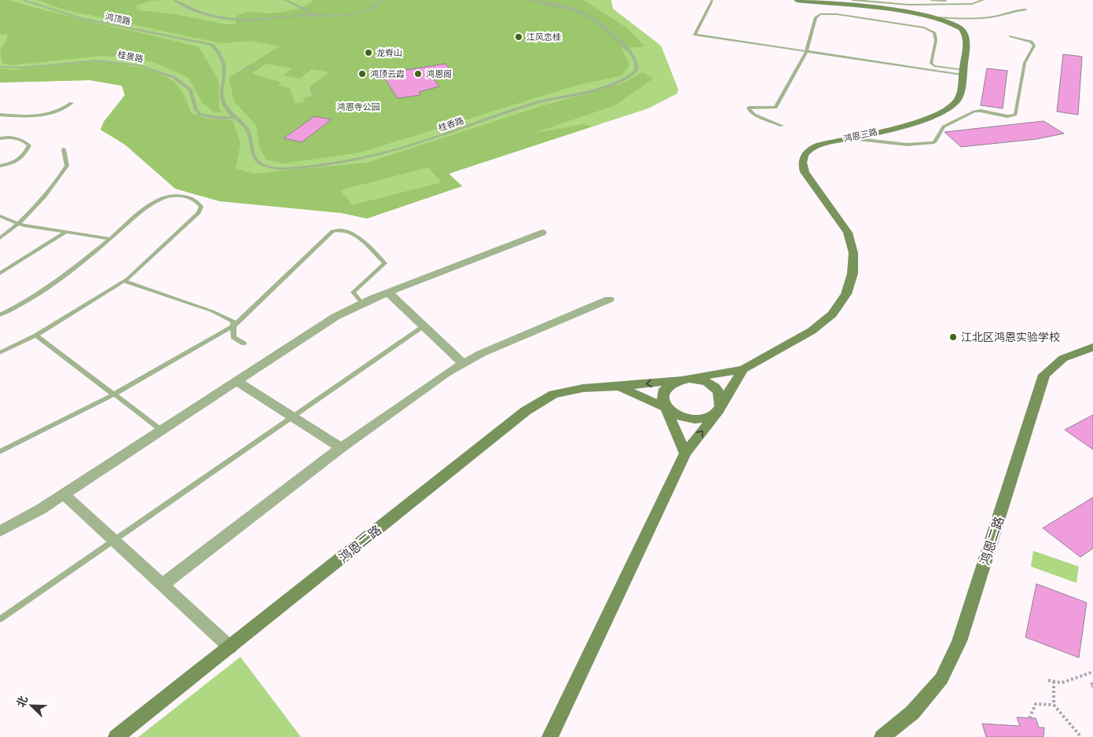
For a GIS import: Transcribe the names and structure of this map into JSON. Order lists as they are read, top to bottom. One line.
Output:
{"streets":{"street":["鸿恩三路","鸿恩二路"],"lane":["鸿顶路","桂景路","桂香路"]},"crossings":[["鸿顶路","桂香路"],["桂景路","桂香路"],["鸿恩三路","鸿恩二路"]],"parks":["鸿恩寺公园"],"places":["江风恋桂","龙脊山","鸿顶云霞","鸿恩阁","江北区鸿恩实验学校"],"north":"top left"}
